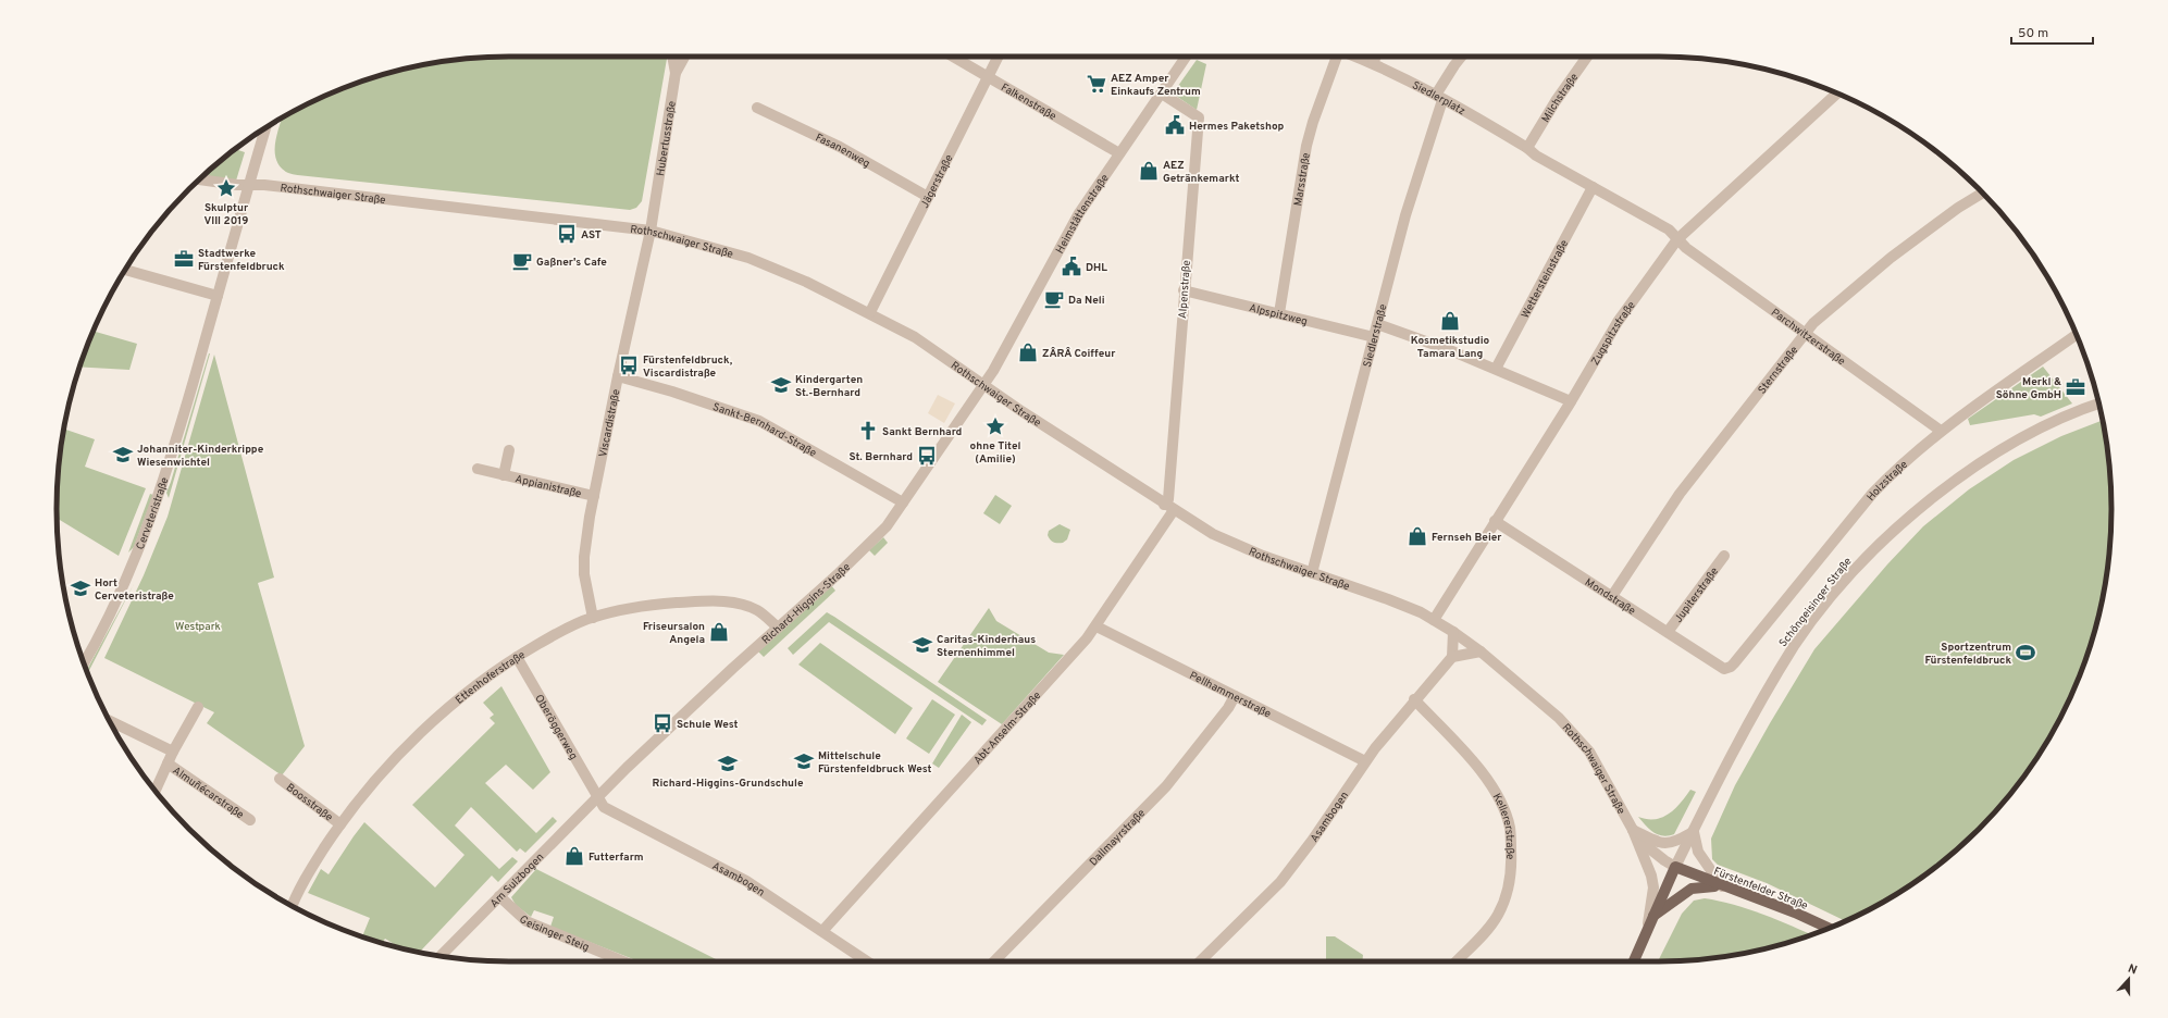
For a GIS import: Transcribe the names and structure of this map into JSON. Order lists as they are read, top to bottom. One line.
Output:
{"streets":{"main road":["Schöngeisinger Straße","Fürstenfelder Straße"],"street":["Siedlerplatz","Milchstraße","Falkenstraße","Hubertusstraße","Fasanenweg","Marsstraße","Jägerstraße","Rothschwaiger Straße","Heimstättenstraße","Wettersteinstraße","Alpenstraße","Alpspitzweg","Zugspitzstraße","Siedlerstraße","Parchwitzerstraße","Sternstraße","Viscardistraße","Sankt-Bernhard-Straße","Holzstraße","Appianistraße","Cerveteristraße","Jupiterstraße","Mondstraße","Richard-Higgins-Straße","Ettenhoferstraße","Pellhammerstraße","Oberöggerweg","Abt-Anselm-Straße","Almuñécarstraße","Boosstraße","Asambogen","Kellererstraße","Dallmayrstraße","Am Sulzbogen","Geisinger Steig"]},"crossings":[["Siedlerplatz","Milchstraße"],["Siedlerplatz","Wettersteinstraße"],["Siedlerplatz","Siedlerstraße"],["Falkenstraße","Jägerstraße"],["Falkenstraße","Heimstättenstraße"],["Hubertusstraße","Rothschwaiger Straße"],["Hubertusstraße","Viscardistraße"],["Fasanenweg","Jägerstraße"],["Marsstraße","Alpspitzweg"],["Jägerstraße","Rothschwaiger Straße"],["Rothschwaiger Straße","Heimstättenstraße"],["Rothschwaiger Straße","Alpenstraße"],["Rothschwaiger Straße","Zugspitzstraße"],["Rothschwaiger Straße","Siedlerstraße"],["Rothschwaiger Straße","Viscardistraße"],["Rothschwaiger Straße","Cerveteristraße"],["Rothschwaiger Straße","Schöngeisinger Straße"],["Rothschwaiger Straße","Richard-Higgins-Straße"],["Rothschwaiger Straße","Abt-Anselm-Straße"],["Rothschwaiger Straße","Fürstenfelder Straße"],["Heimstättenstraße","Alpenstraße"],["Heimstättenstraße","Richard-Higgins-Straße"],["Alpenstraße","Alpspitzweg"],["Alpenstraße","Abt-Anselm-Straße"],["Alpspitzweg","Siedlerstraße"],["Zugspitzstraße","Parchwitzerstraße"],["Zugspitzstraße","Mondstraße"],["Parchwitzerstraße","Sternstraße"],["Parchwitzerstraße","Holzstraße"],["Sternstraße","Mondstraße"],["Viscardistraße","Sankt-Bernhard-Straße"],["Viscardistraße","Appianistraße"],["Viscardistraße","Ettenhoferstraße"],["Sankt-Bernhard-Straße","Richard-Higgins-Straße"],["Holzstraße","Mondstraße"],["Jupiterstraße","Mondstraße"],["Schöngeisinger Straße","Fürstenfelder Straße"],["Richard-Higgins-Straße","Ettenhoferstraße"],["Richard-Higgins-Straße","Oberöggerweg"],["Richard-Higgins-Straße","Asambogen"],["Richard-Higgins-Straße","Am Sulzbogen"],["Ettenhoferstraße","Oberöggerweg"],["Ettenhoferstraße","Boosstraße"],["Pellhammerstraße","Abt-Anselm-Straße"],["Pellhammerstraße","Asambogen"],["Pellhammerstraße","Dallmayrstraße"],["Oberöggerweg","Asambogen"],["Oberöggerweg","Am Sulzbogen"],["Abt-Anselm-Straße","Asambogen"],["Asambogen","Kellererstraße"],["Asambogen","Am Sulzbogen"],["Am Sulzbogen","Geisinger Steig"]],"parks":["Westpark"],"places":{"supermarket":["AEZ Amper Einkaufs Zentrum"],"public building":["Hermes Paketshop","DHL"],"shop":["AEZ Getränkemarkt","Kosmetikstudio Tamara Lang","ZÂRÂ Coiffeur","Fernseh Beier","Friseursalon Angela","Futterfarm"],"place":["Skulptur VIII 2019","ohne Titel (Amilie)"],"bus stop":["AST","Fürstenfeldbruck, Viscardistraße","St. Bernhard","Schule West"],"office":["Stadtwerke Fürstenfeldbruck","Merkl & Söhne GmbH"],"cafe":["Gaßner's Cafe","Da Neli"],"school or university":["Kindergarten St.-Bernhard","Johanniter-Kinderkrippe Wiesenwichtel","Hort Cerveteristraße","Caritas-Kinderhaus Sternenhimmel","Mittelschule Fürstenfeldbruck West","Richard-Higgins-Grundschule"],"church":["Sankt Bernhard"],"sports":["Sportzentrum Fürstenfeldbruck"]},"scale_bar":"50 m","north":"top"}
